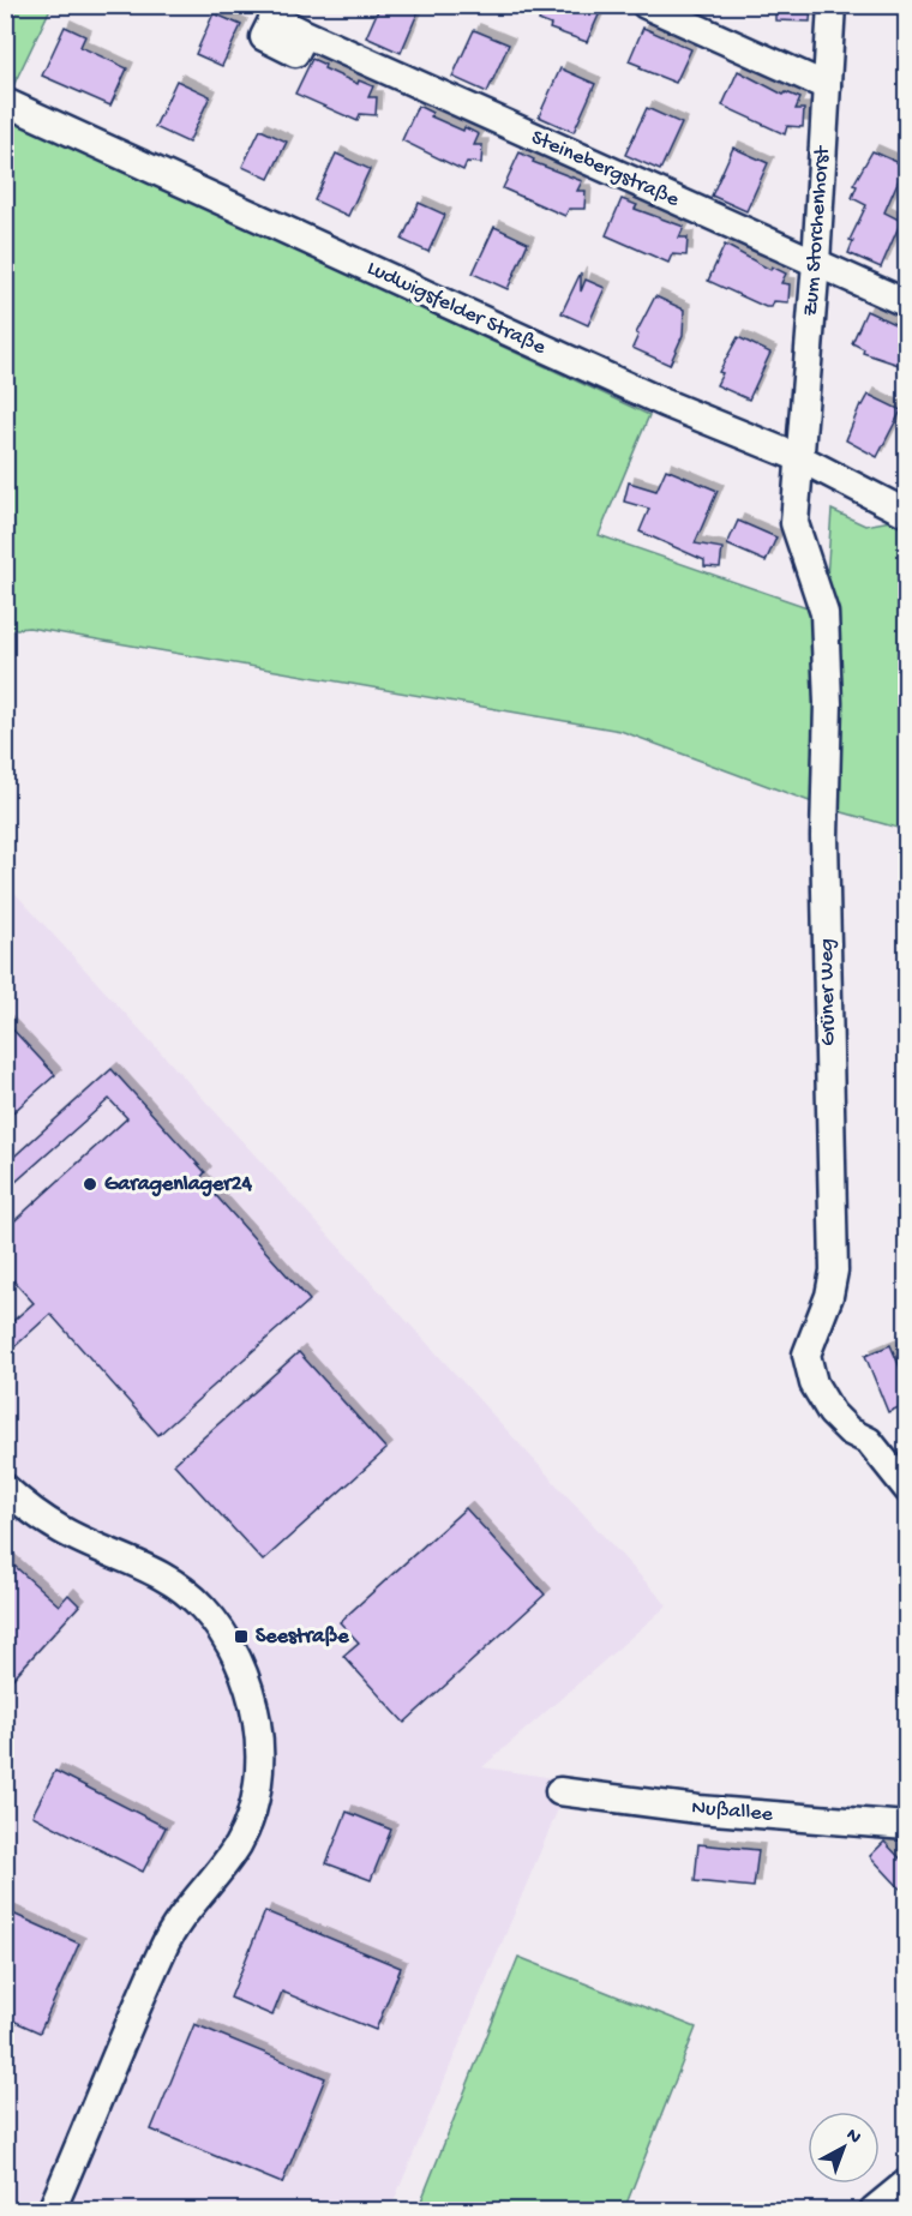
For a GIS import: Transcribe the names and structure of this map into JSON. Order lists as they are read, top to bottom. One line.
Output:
{"streets":{"street":["Steinebergstraße","Zum Storchenhorst","Ludwigsfelder Straße","Grüner Weg","Nußallee"]},"crossings":[["Steinebergstraße","Zum Storchenhorst"],["Zum Storchenhorst","Ludwigsfelder Straße"],["Zum Storchenhorst","Grüner Weg"],["Ludwigsfelder Straße","Grüner Weg"]],"places":{"other":["Garagenlager24"],"transit":["Seestraße"]},"north":"top right"}
